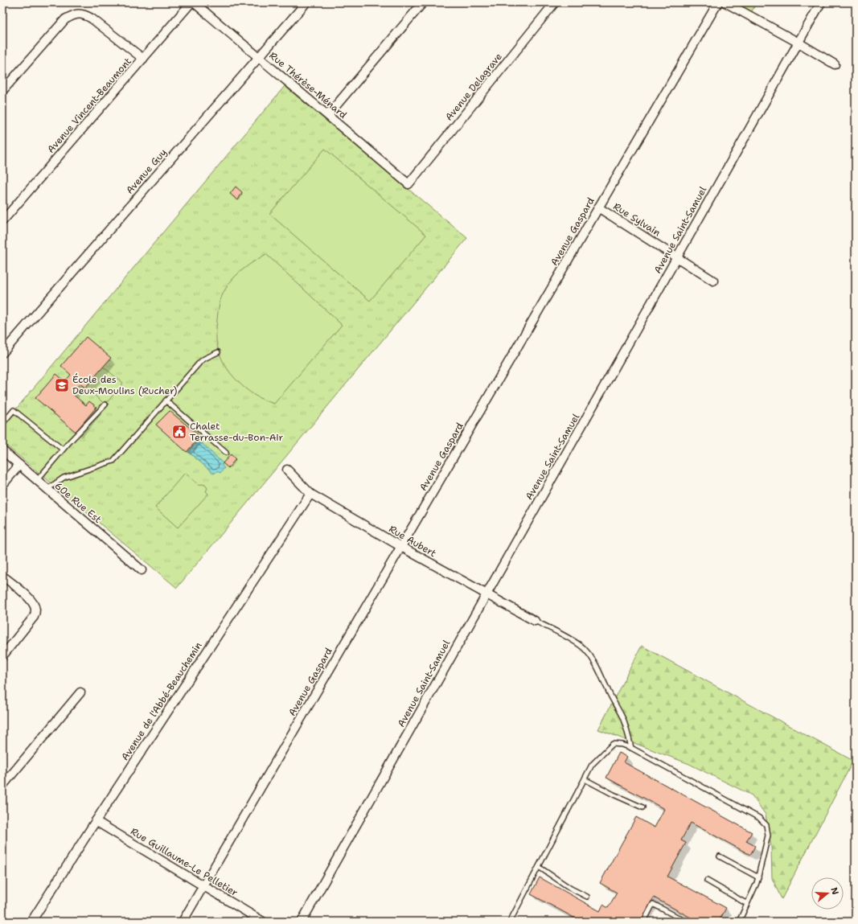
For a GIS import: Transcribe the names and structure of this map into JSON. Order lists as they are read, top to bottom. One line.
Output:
{"streets":{"street":["Rue Thérèse-Ménard","Avenue Delagrave","Avenue Vincent-Beaumont","Avenue Guy","Rue Sylvain","Avenue Saint-Samuel","Avenue Gaspard","60e Rue Est","Rue Aubert","Avenue de l'Abbé-Beauchemin","Rue Guillaume-Le Pelletier"]},"crossings":[["Rue Thérèse-Ménard","Avenue Delagrave"],["Rue Thérèse-Ménard","Avenue Vincent-Beaumont"],["Rue Thérèse-Ménard","Avenue Guy"],["Rue Sylvain","Avenue Saint-Samuel"],["Rue Sylvain","Avenue Gaspard"],["Avenue Saint-Samuel","Rue Aubert"],["Avenue Gaspard","Rue Aubert"],["Avenue Gaspard","Rue Guillaume-Le Pelletier"],["Rue Aubert","Avenue de l'Abbé-Beauchemin"],["Avenue de l'Abbé-Beauchemin","Rue Guillaume-Le Pelletier"]],"places":{"school or university":["École des Deux-Moulins (Rucher)"],"public building":["Chalet Terrasse-du-Bon-Air"]},"north":"right"}
